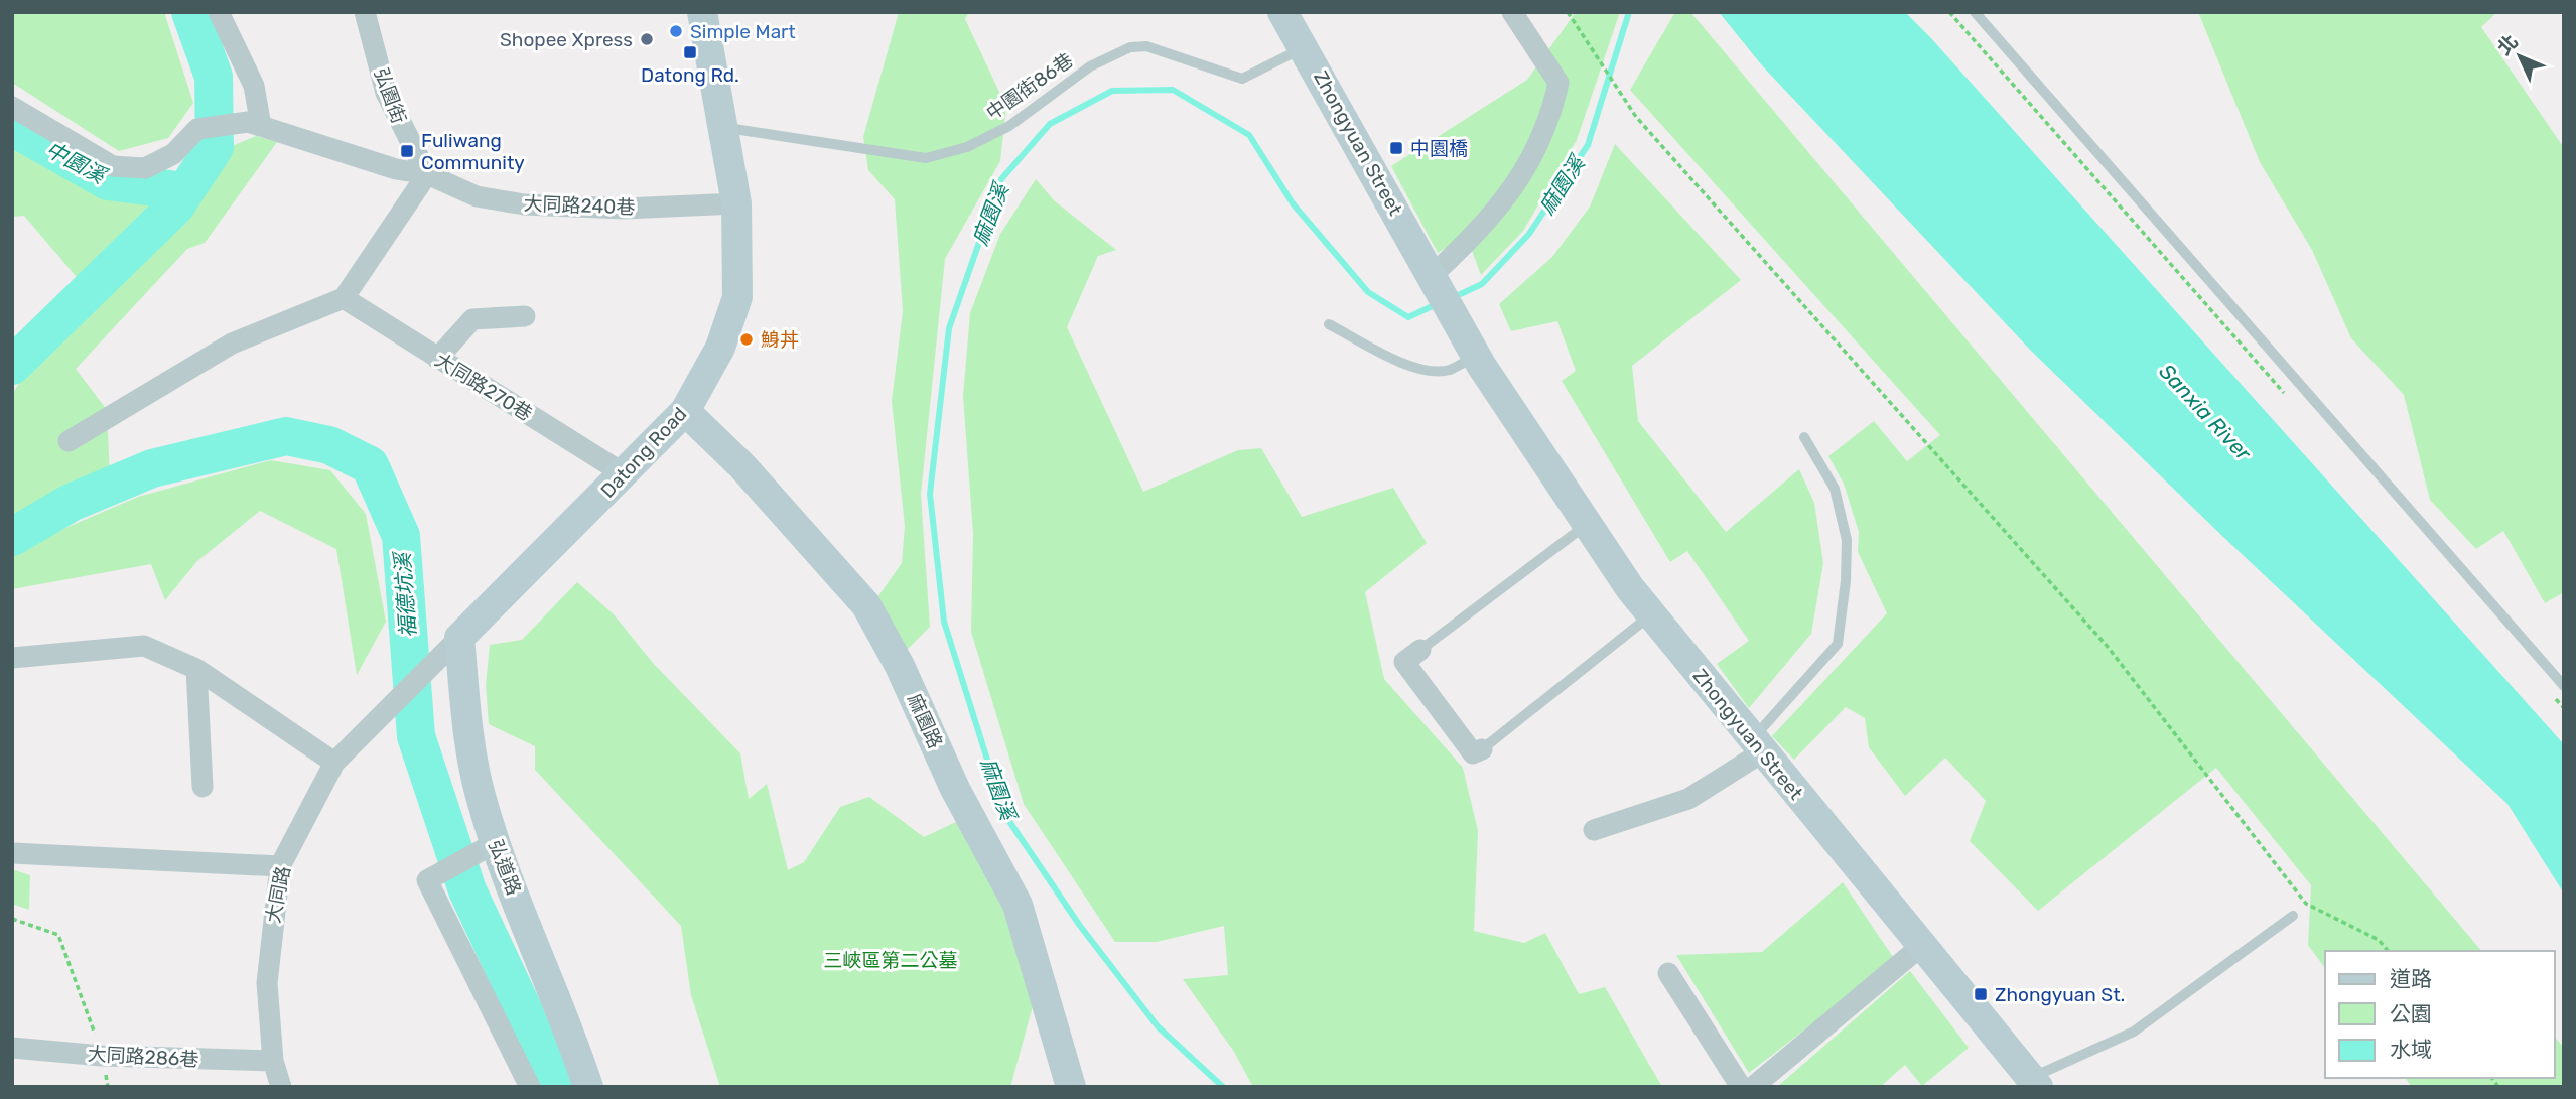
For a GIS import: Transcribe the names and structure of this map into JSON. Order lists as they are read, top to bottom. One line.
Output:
{"streets":{"street":["弘園街","Zhongyuan Street","大同路240巷","大同路270巷","Datong Road","麻園路","弘道路","大同路","大同路286巷"],"lane":["中園街86巷"]},"crossings":[["中園街86巷","Zhongyuan Street"],["中園街86巷","Datong Road"],["弘園街","大同路240巷"],["大同路240巷","Datong Road"],["大同路270巷","Datong Road"],["Datong Road","麻園路"],["Datong Road","弘道路"],["Datong Road","大同路"],["弘道路","大同路"],["大同路","大同路286巷"]],"water":["中園溪","麻園溪","Sanxia River","福德坑溪"],"parks":["三峽區第二公墓"],"places":{"other":["Simple Mart","Shopee Xpress","鯓丼"],"transit":["Datong Rd.","中園橋","Fuliwang Community","Zhongyuan St."]},"legend":["道路","公園","水域"],"north":"top left"}
